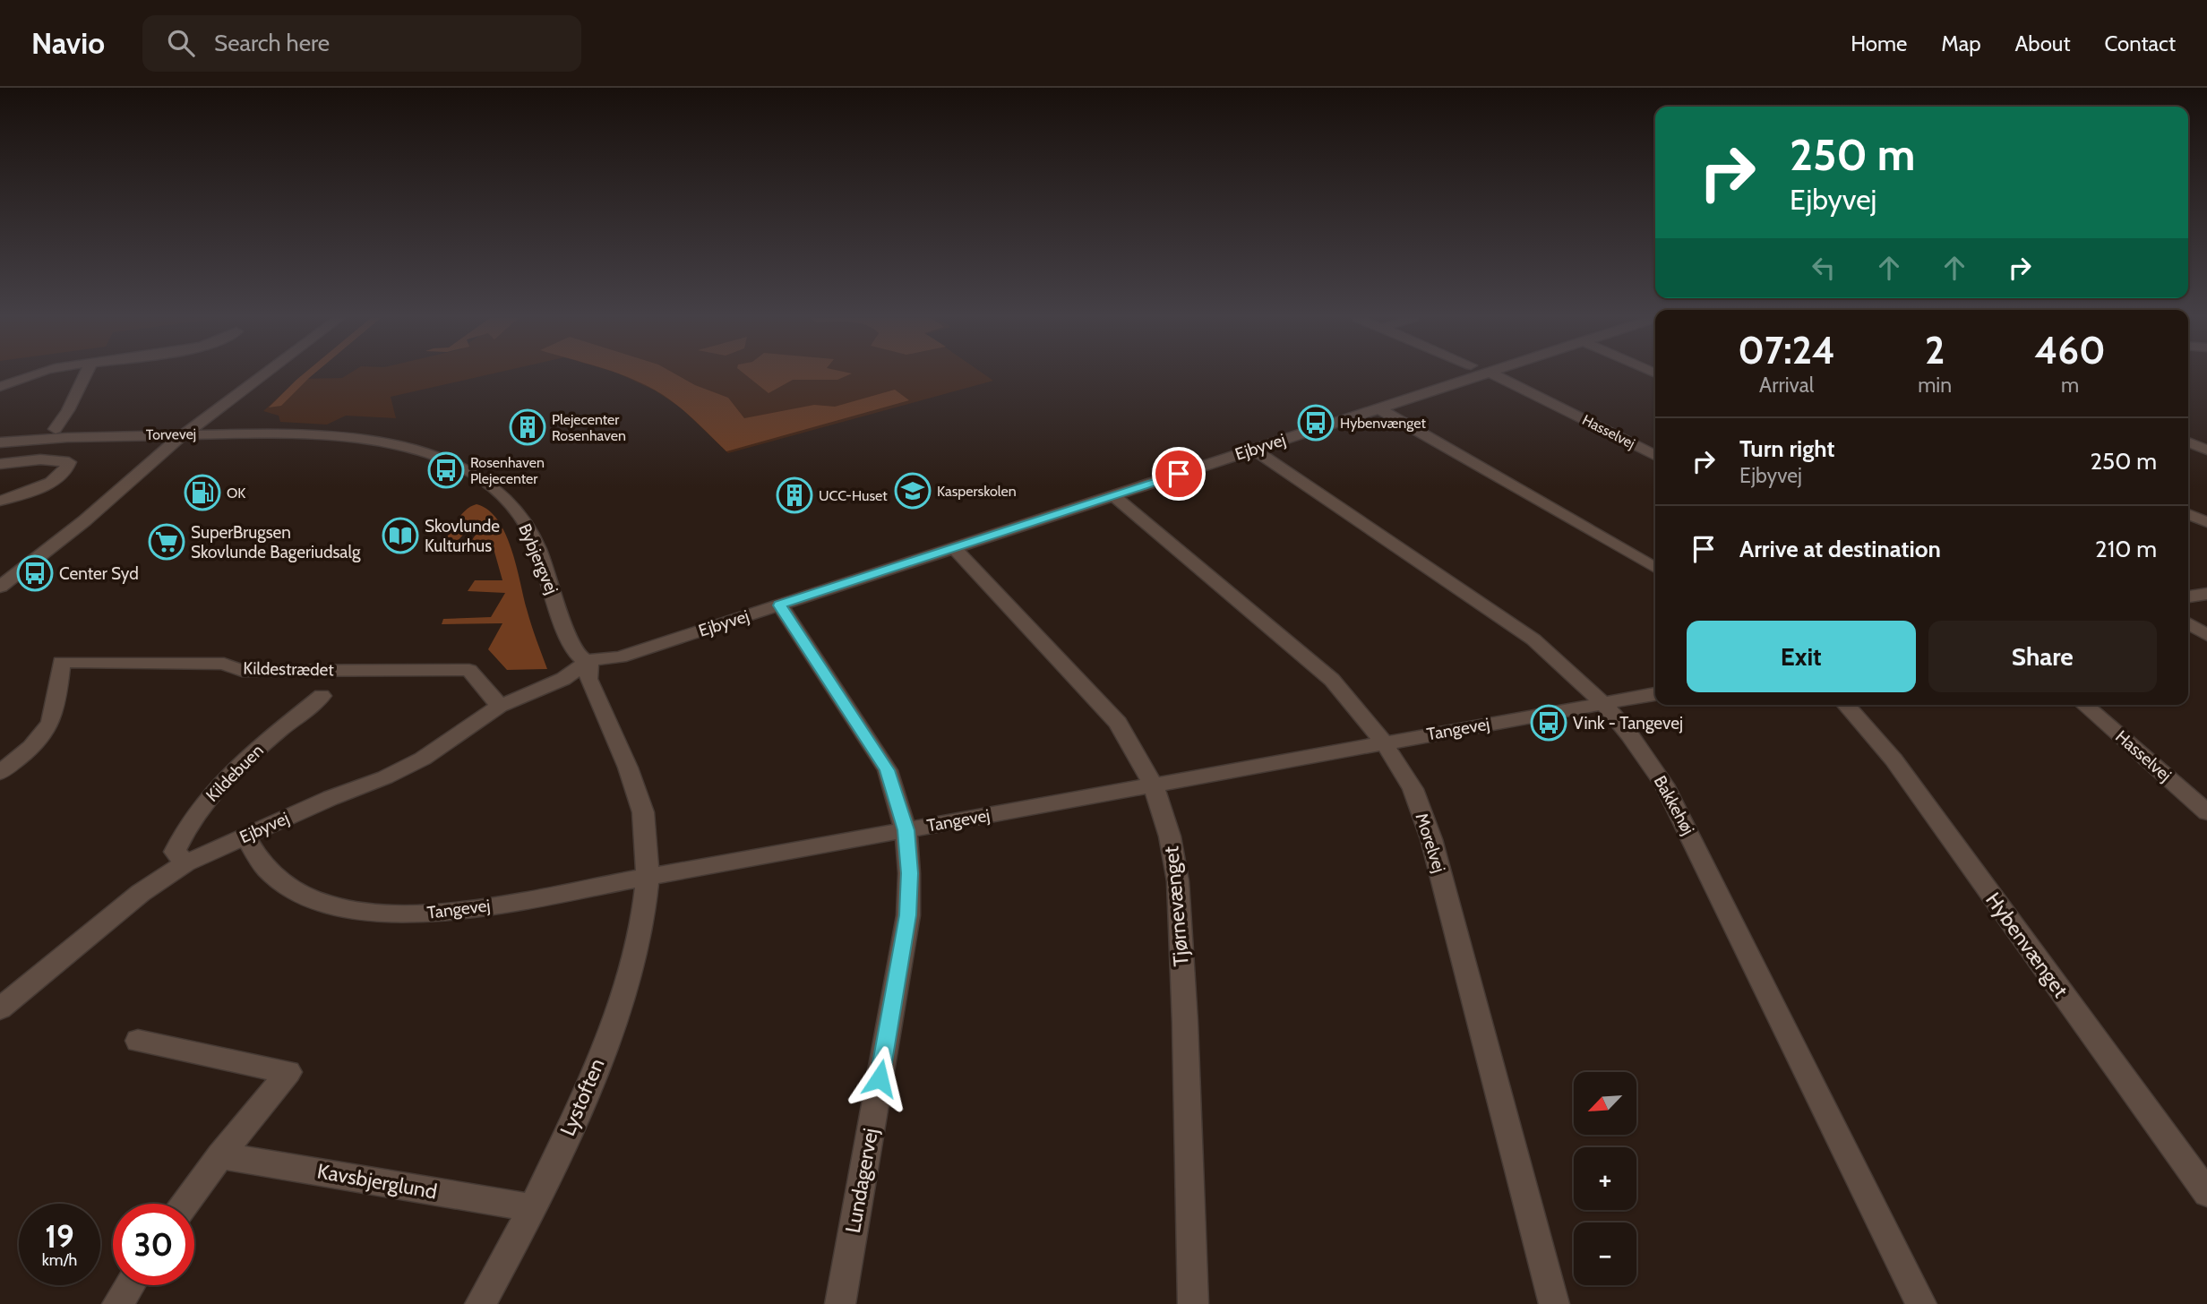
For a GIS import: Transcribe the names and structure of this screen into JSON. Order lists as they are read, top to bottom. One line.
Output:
{"streets":{"street":["Hasselvej","Torvevej","Ejbyvej","Bybjergvej","Kildestrædet","Tangevej","Kildebuen","Bakkehøj","Morelvej","Tjørnevænget","Hybenvænget","Lystoften","Lundagervej","Kavsbjerglund"]},"crossings":[["Torvevej","Bybjergvej"],["Ejbyvej","Bybjergvej"],["Ejbyvej","Kildestrædet"],["Ejbyvej","Tangevej"],["Ejbyvej","Kildebuen"],["Ejbyvej","Bakkehøj"],["Ejbyvej","Morelvej"],["Ejbyvej","Tjørnevænget"],["Ejbyvej","Lundagervej"],["Tangevej","Bakkehøj"],["Tangevej","Morelvej"],["Tangevej","Tjørnevænget"],["Tangevej","Lystoften"],["Tangevej","Lundagervej"],["Lystoften","Kavsbjerglund"]],"places":{"bus stop":["Hybenvænget","Rosenhaven Plejecenter","Center Syd","Vink - Tangevej"],"building":["Plejecenter Rosenhaven","UCC-Huset"],"school or university":["Kasperskolen"],"fuel station":["OK"],"library":["Skovlunde Kulturhus"],"supermarket":["SuperBrugsen Skovlunde Bageriudsalg"]},"north":"bottom left","page":{"header":"Navio","search":"Search here","nav":["Home","Map","About","Contact"],"turn":["250 m","Ejbyvej"],"eta":["07:24","Arrival","2","min","460","m"],"list":[{"name":"Turn right","note":"Ejbyvej","value":"250 m"},{"name":"Arrive at destination","value":"210 m"}],"buttons":["Exit","Share"],"map_buttons":["+","−"],"speed":"19 km/h","limit":"30"}}
